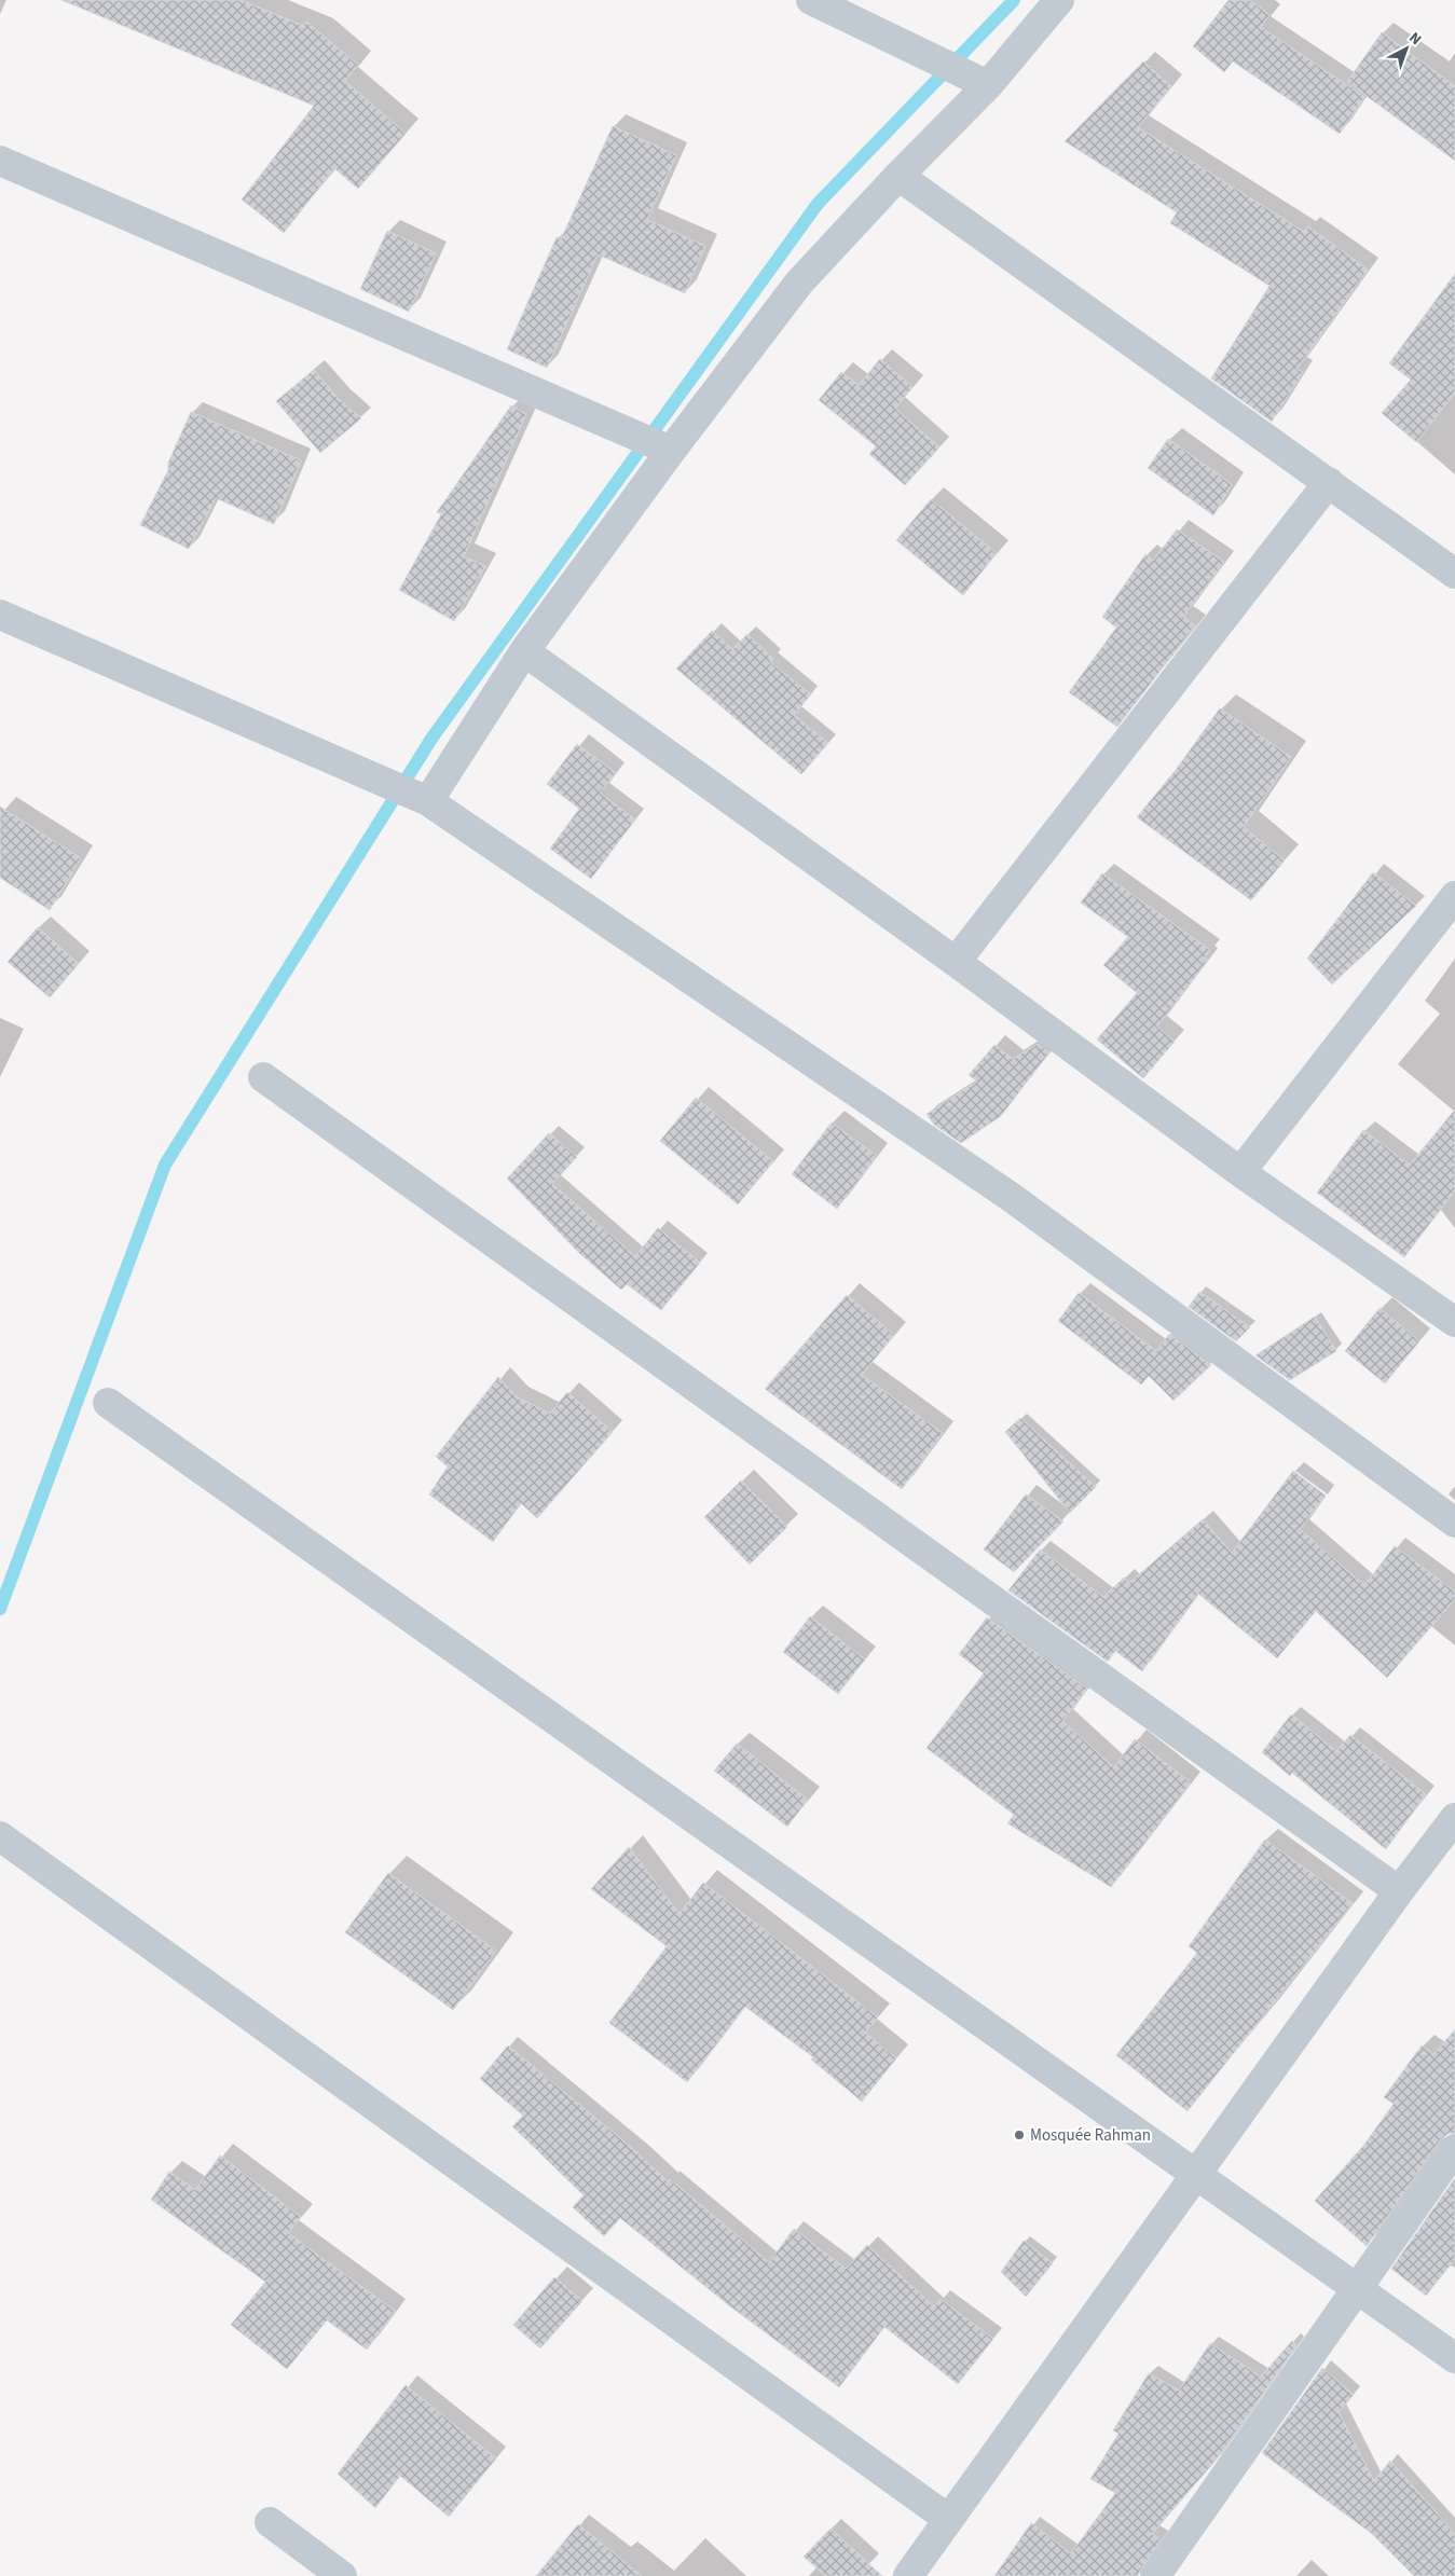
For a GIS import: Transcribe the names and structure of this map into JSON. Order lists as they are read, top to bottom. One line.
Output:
{"places":["Mosquée Rahman"],"north":"top right"}
